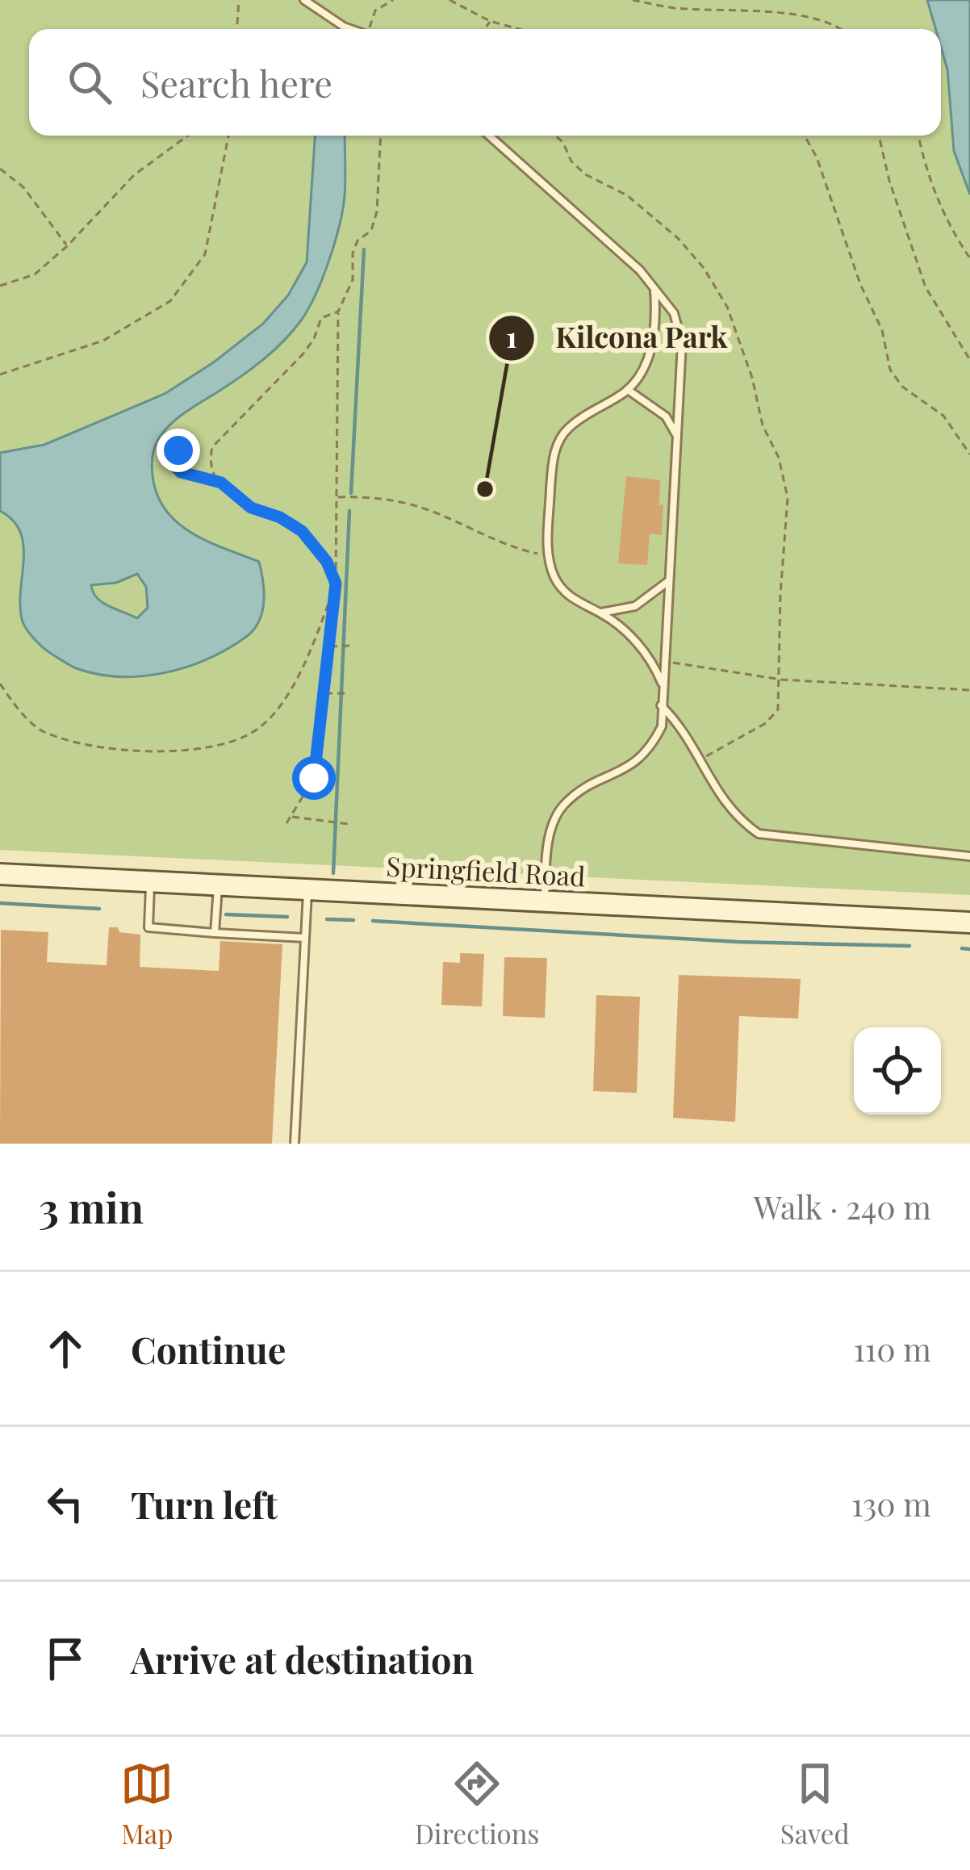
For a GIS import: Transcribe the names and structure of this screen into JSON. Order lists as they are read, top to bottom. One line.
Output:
{"streets":{"street":["Springfield Road"]},"places":["Kilcona Park"],"page":{"search":"Search here","heading":["3 min","Walk · 240 m"],"list":[["Continue","110 m"],["Turn left","130 m"],"Arrive at destination"],"nav":["Map","Directions","Saved"]}}
